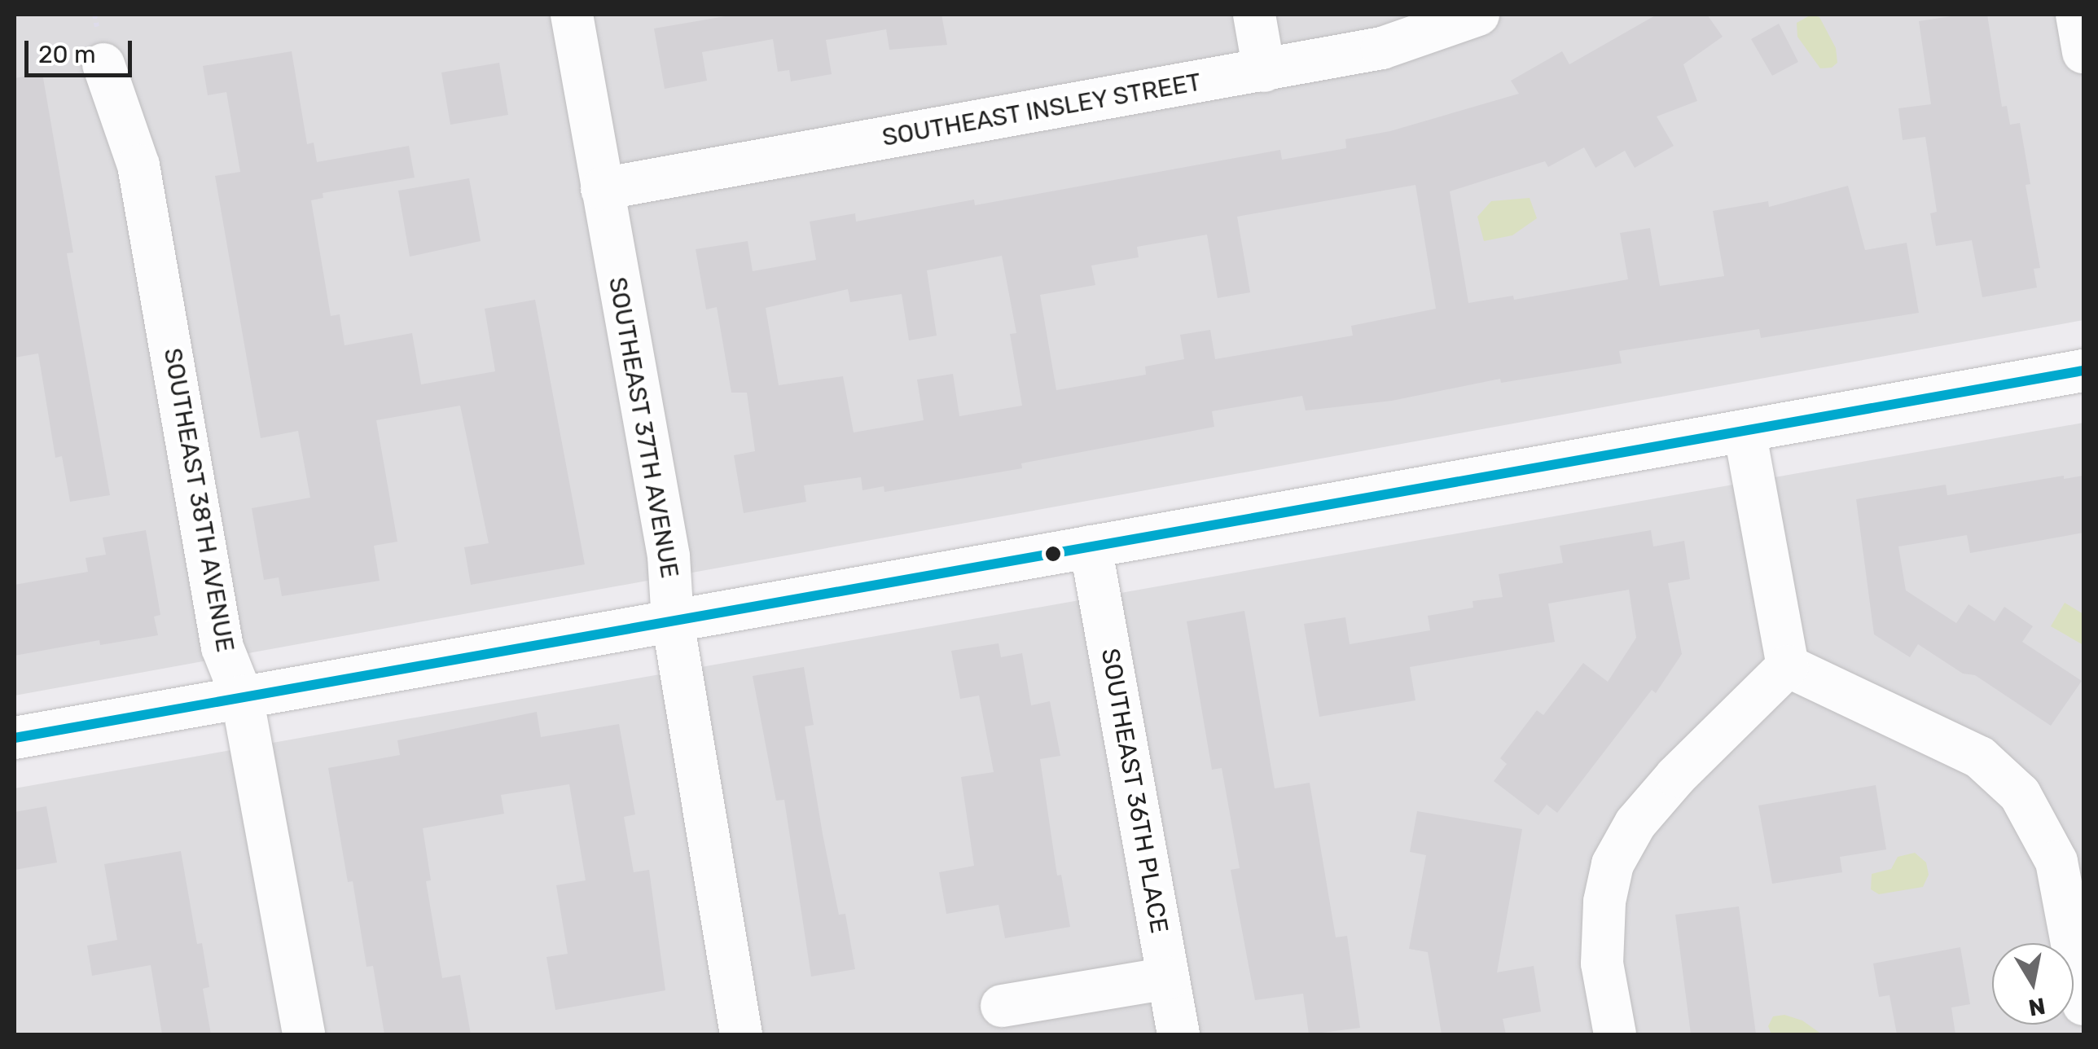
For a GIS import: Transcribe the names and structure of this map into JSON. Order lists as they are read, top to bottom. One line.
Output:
{"streets":{"street":["SOUTHEAST INSLEY STREET","SOUTHEAST 37TH AVENUE","SOUTHEAST 38TH AVENUE","SOUTHEAST 36TH PLACE"]},"crossings":[["SOUTHEAST INSLEY STREET","SOUTHEAST 37TH AVENUE"]],"scale_bar":"20 m","north":"bottom"}
